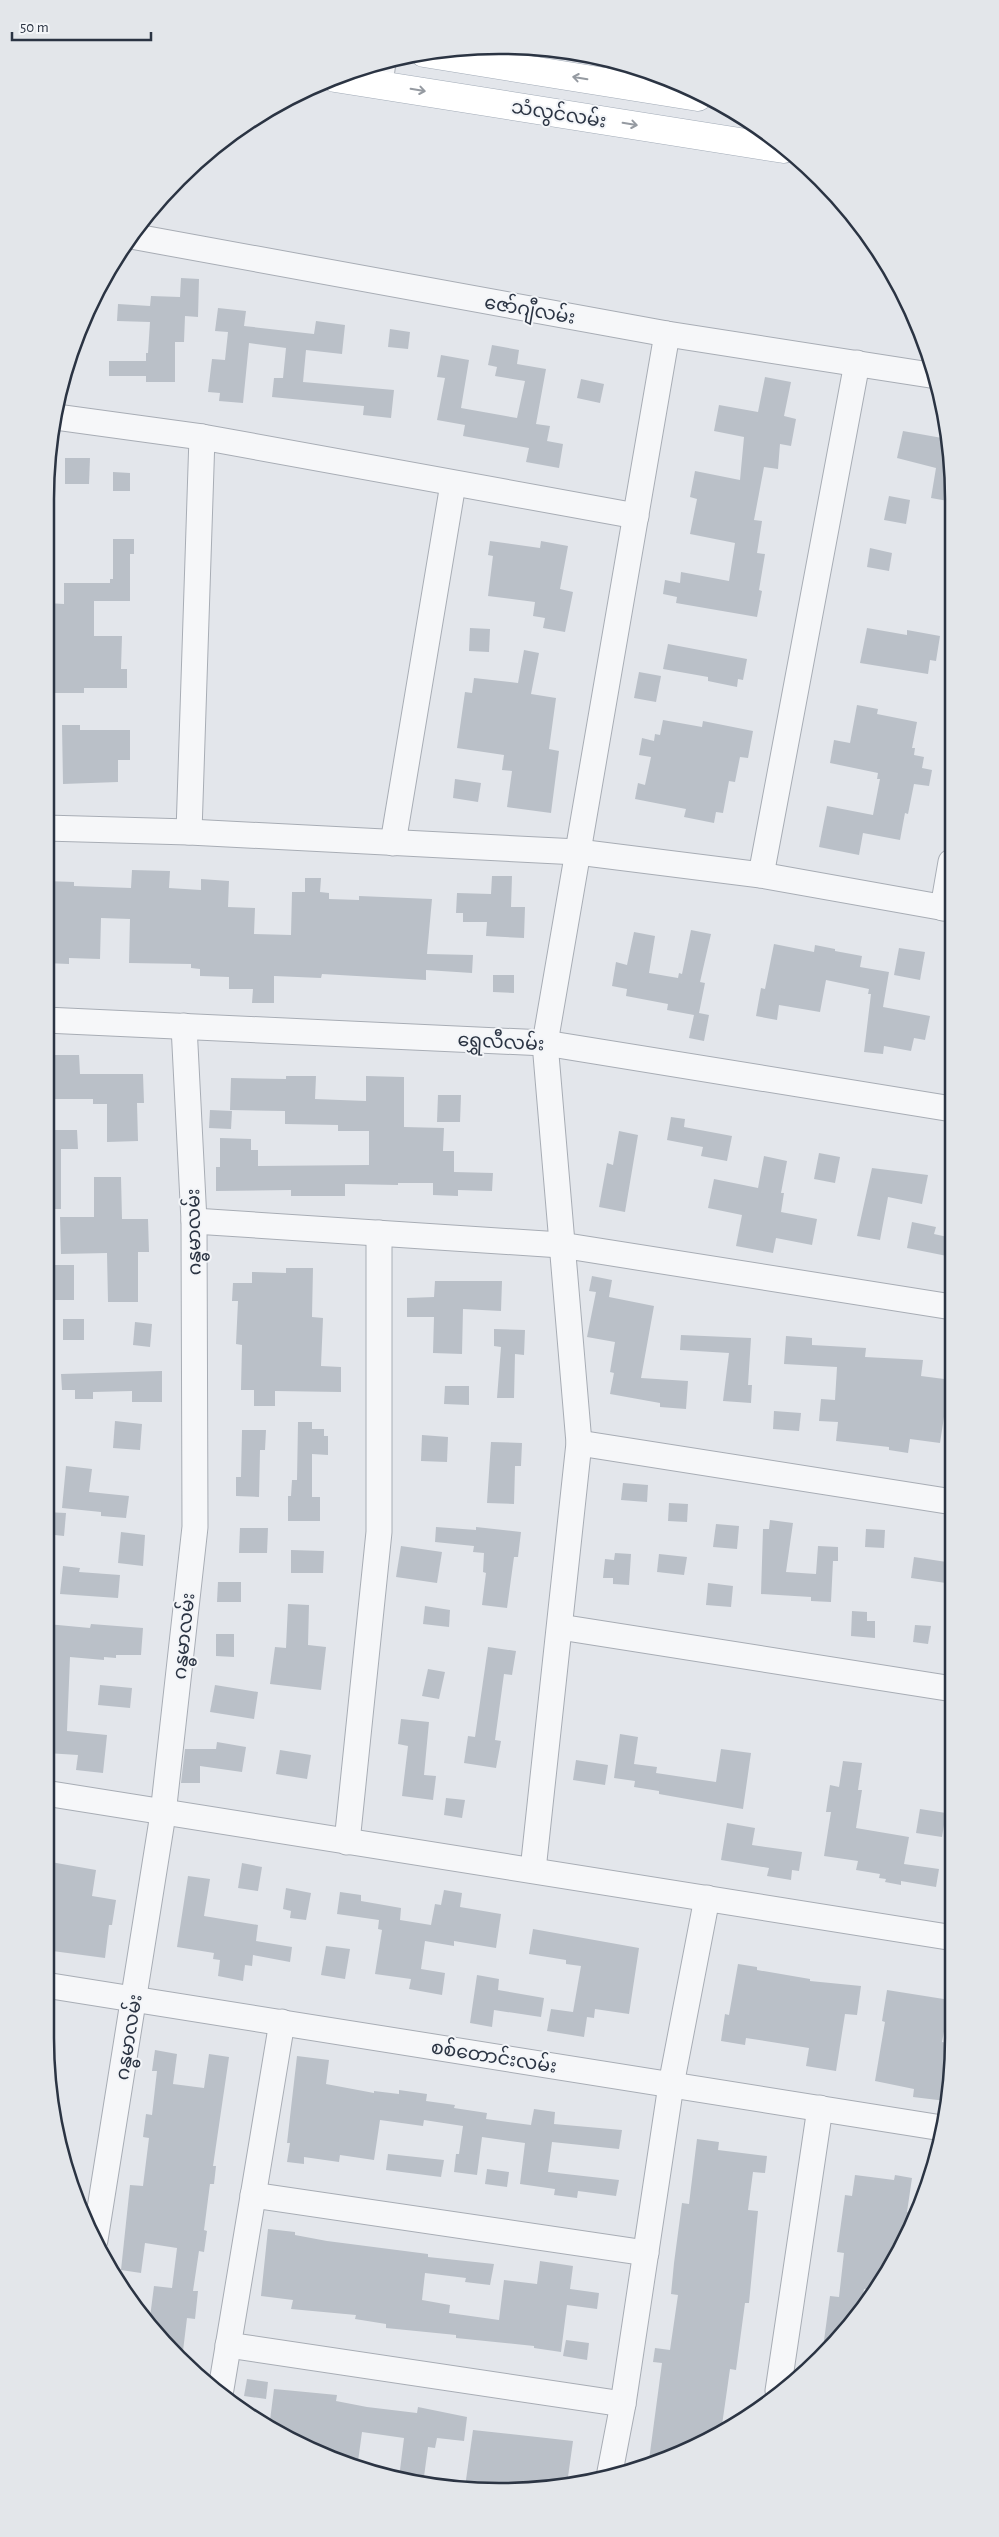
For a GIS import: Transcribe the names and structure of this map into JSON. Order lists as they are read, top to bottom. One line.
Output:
{"streets":{"main road":["သံလွင်လမ်း"],"street":["ဇော်ဂျီလမ်း","ရွှေလီလမ်း","ဂန္ဓမာလမ်း","စစ်တောင်းလမ်း"]},"crossings":[["ရွှေလီလမ်း","ဂန္ဓမာလမ်း"],["ဂန္ဓမာလမ်း","စစ်တောင်းလမ်း"]],"scale_bar":"50 m"}
